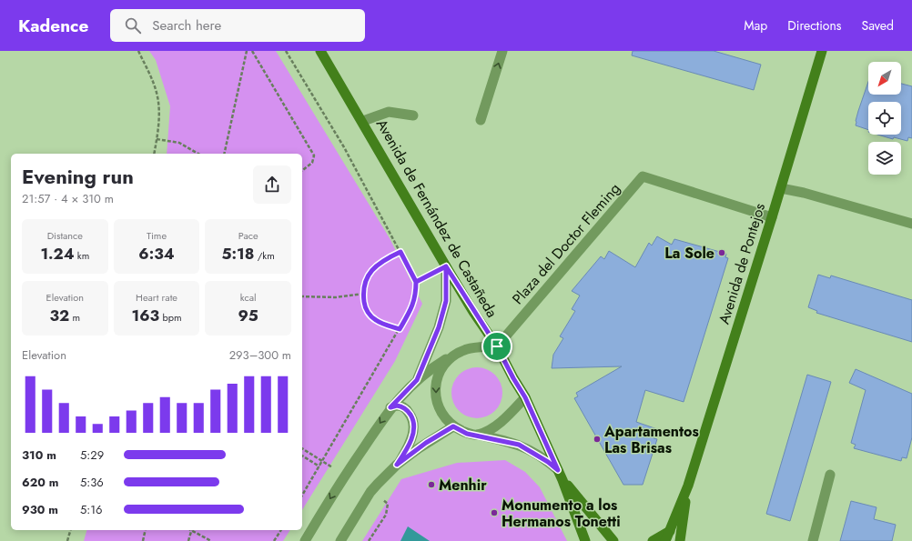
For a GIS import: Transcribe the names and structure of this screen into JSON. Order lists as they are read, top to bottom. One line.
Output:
{"streets":{"main road":["Avenida de Fernández de Castañeda","Avenida de Pontejos"],"street":["Plaza del Doctor Fleming"]},"crossings":[["Avenida de Fernández de Castañeda","Plaza del Doctor Fleming"],["Plaza del Doctor Fleming","Avenida de Pontejos"]],"places":["La Sole","Apartamentos Las Brisas","Menhir","Monumento a los Hermanos Tonetti"],"north":"bottom left","page":{"header":"Kadence","search":"Search here","nav":["Map","Directions","Saved"],"heading":["Evening run","21:57 · 4 × 310 m"],"stats":[["Distance","1.24 km"],["Time","6:34"],["Pace","5:18 /km"],["Elevation","32 m"],["Heart rate","163 bpm"],["kcal","95"]],"chart":["Elevation","293–300 m"],"list":[{"name":"310 m","note":"5:29"},{"name":"620 m","note":"5:36"},{"name":"930 m","note":"5:16"}]}}
